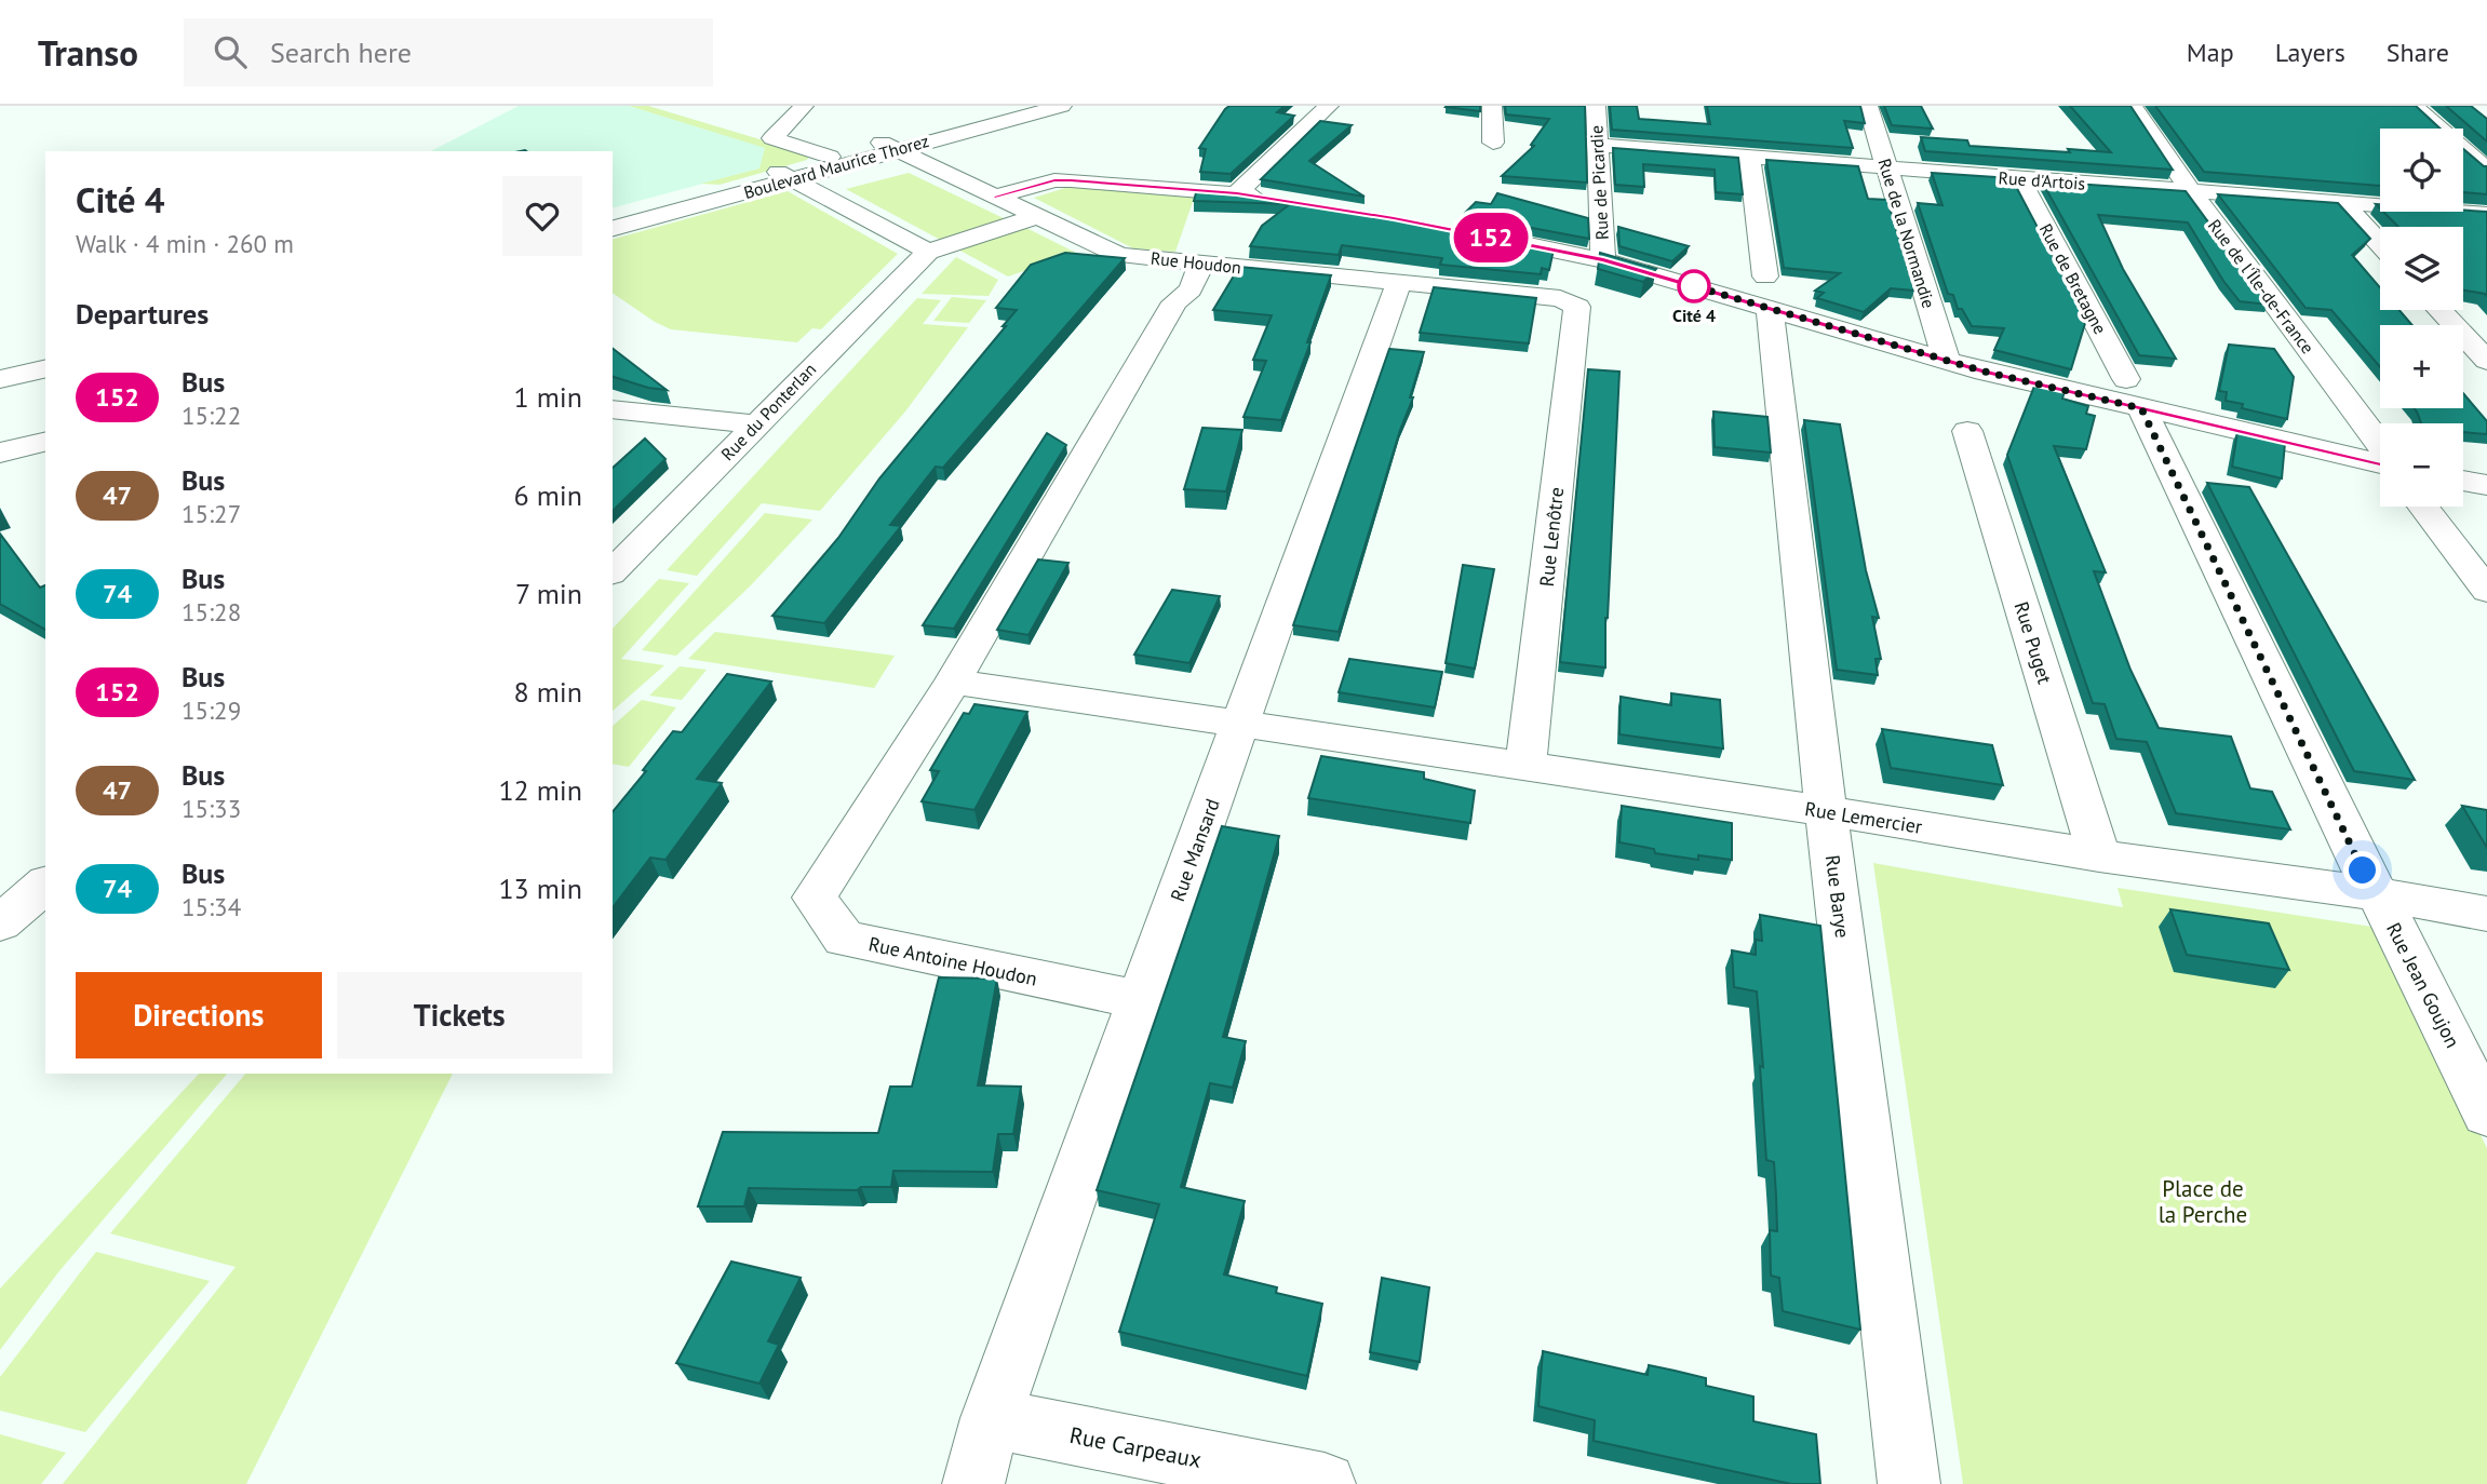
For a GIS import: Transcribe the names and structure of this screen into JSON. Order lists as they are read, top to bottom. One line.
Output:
{"streets":{"street":["Boulevard Maurice Thorez","Rue d'Artois","Rue de Picardie","Rue de la Normandie","Rue Houdon","Rue de Bretagne","Rue de l'Île-de-France","Rue du Ponterlan","Rue Lenôtre","Rue Puget","Rue Lemercier","Rue Mansard","Rue Barye","Rue Antoine Houdon","Rue Jean Goujon","Rue Carpeaux"]},"crossings":[["Boulevard Maurice Thorez","Rue Houdon"],["Rue d'Artois","Rue de Picardie"],["Rue d'Artois","Rue de la Normandie"],["Rue d'Artois","Rue de Bretagne"],["Rue d'Artois","Rue de l'Île-de-France"],["Rue d'Artois","Rue Barye"],["Rue Houdon","Rue du Ponterlan"],["Rue Houdon","Rue Lenôtre"],["Rue Houdon","Rue Mansard"],["Rue de Bretagne","Rue Jean Goujon"],["Rue Lenôtre","Rue Lemercier"],["Rue Puget","Rue Lemercier"],["Rue Lemercier","Rue Mansard"],["Rue Lemercier","Rue Barye"],["Rue Lemercier","Rue Antoine Houdon"],["Rue Lemercier","Rue Jean Goujon"],["Rue Mansard","Rue Antoine Houdon"],["Rue Mansard","Rue Carpeaux"]],"parks":["Place de la Perche"],"places":["Cité 4"],"lines":["bus line 152"],"page":{"header":"Transo","search":"Search here","nav":["Map","Layers","Share"],"on_map":"152","map_buttons":["+","−"],"heading":[["Cité 4","Walk · 4 min · 260 m"],"Departures"],"list":[{"mark":"152","name":"Bus","note":"15:22","value":"1 min"},{"mark":"47","name":"Bus","note":"15:27","value":"6 min"},{"mark":"74","name":"Bus","note":"15:28","value":"7 min"},{"mark":"152","name":"Bus","note":"15:29","value":"8 min"},{"mark":"47","name":"Bus","note":"15:33","value":"12 min"},{"mark":"74","name":"Bus","note":"15:34","value":"13 min"}],"buttons":["Directions","Tickets"]}}
